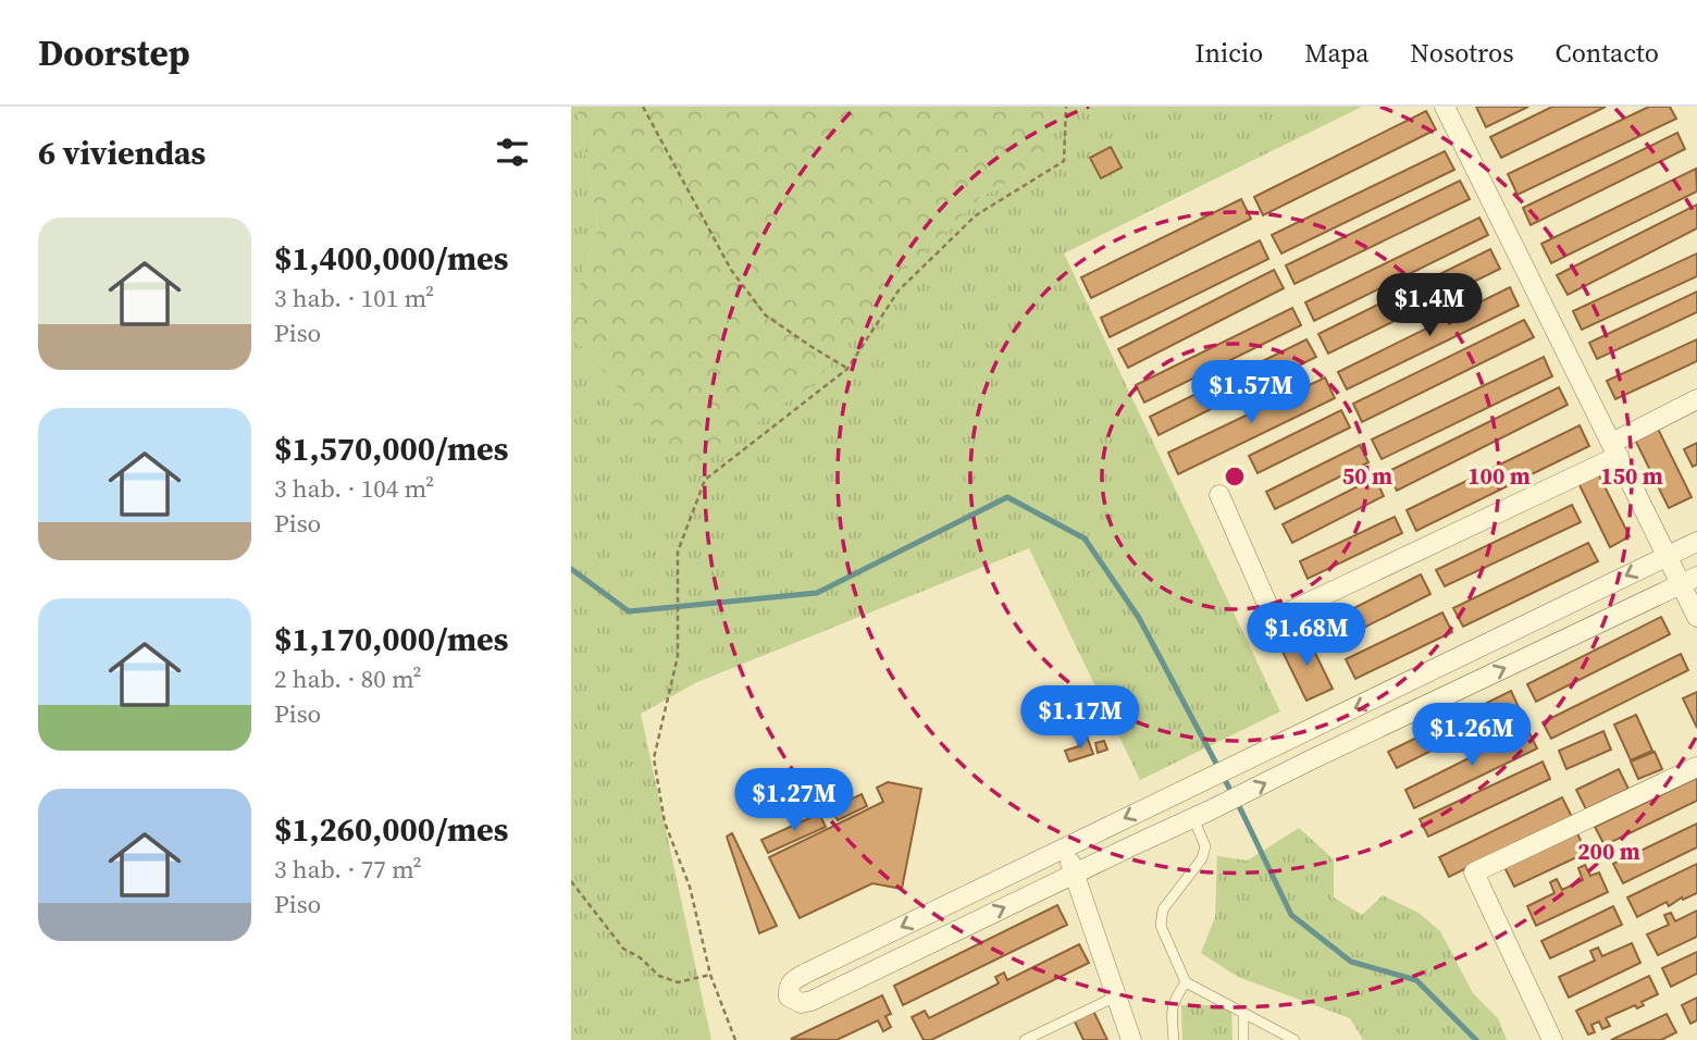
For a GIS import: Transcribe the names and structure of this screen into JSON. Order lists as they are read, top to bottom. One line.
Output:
{"page":{"header":"Doorstep","nav":["Inicio","Mapa","Nosotros","Contacto"],"heading":"6 viviendas","list":[{"name":"$1,400,000/mes","note":"3 hab. · 101 m² · Piso"},{"name":"$1,570,000/mes","note":"3 hab. · 104 m² · Piso"},{"name":"$1,170,000/mes","note":"2 hab. · 80 m² · Piso"},{"name":"$1,260,000/mes","note":"3 hab. · 77 m² · Piso"}],"price":["$1.4M","$1.57M","$1.68M","$1.17M","$1.26M","$1.27M"]},"rings":["50 m","100 m","150 m","200 m"]}
